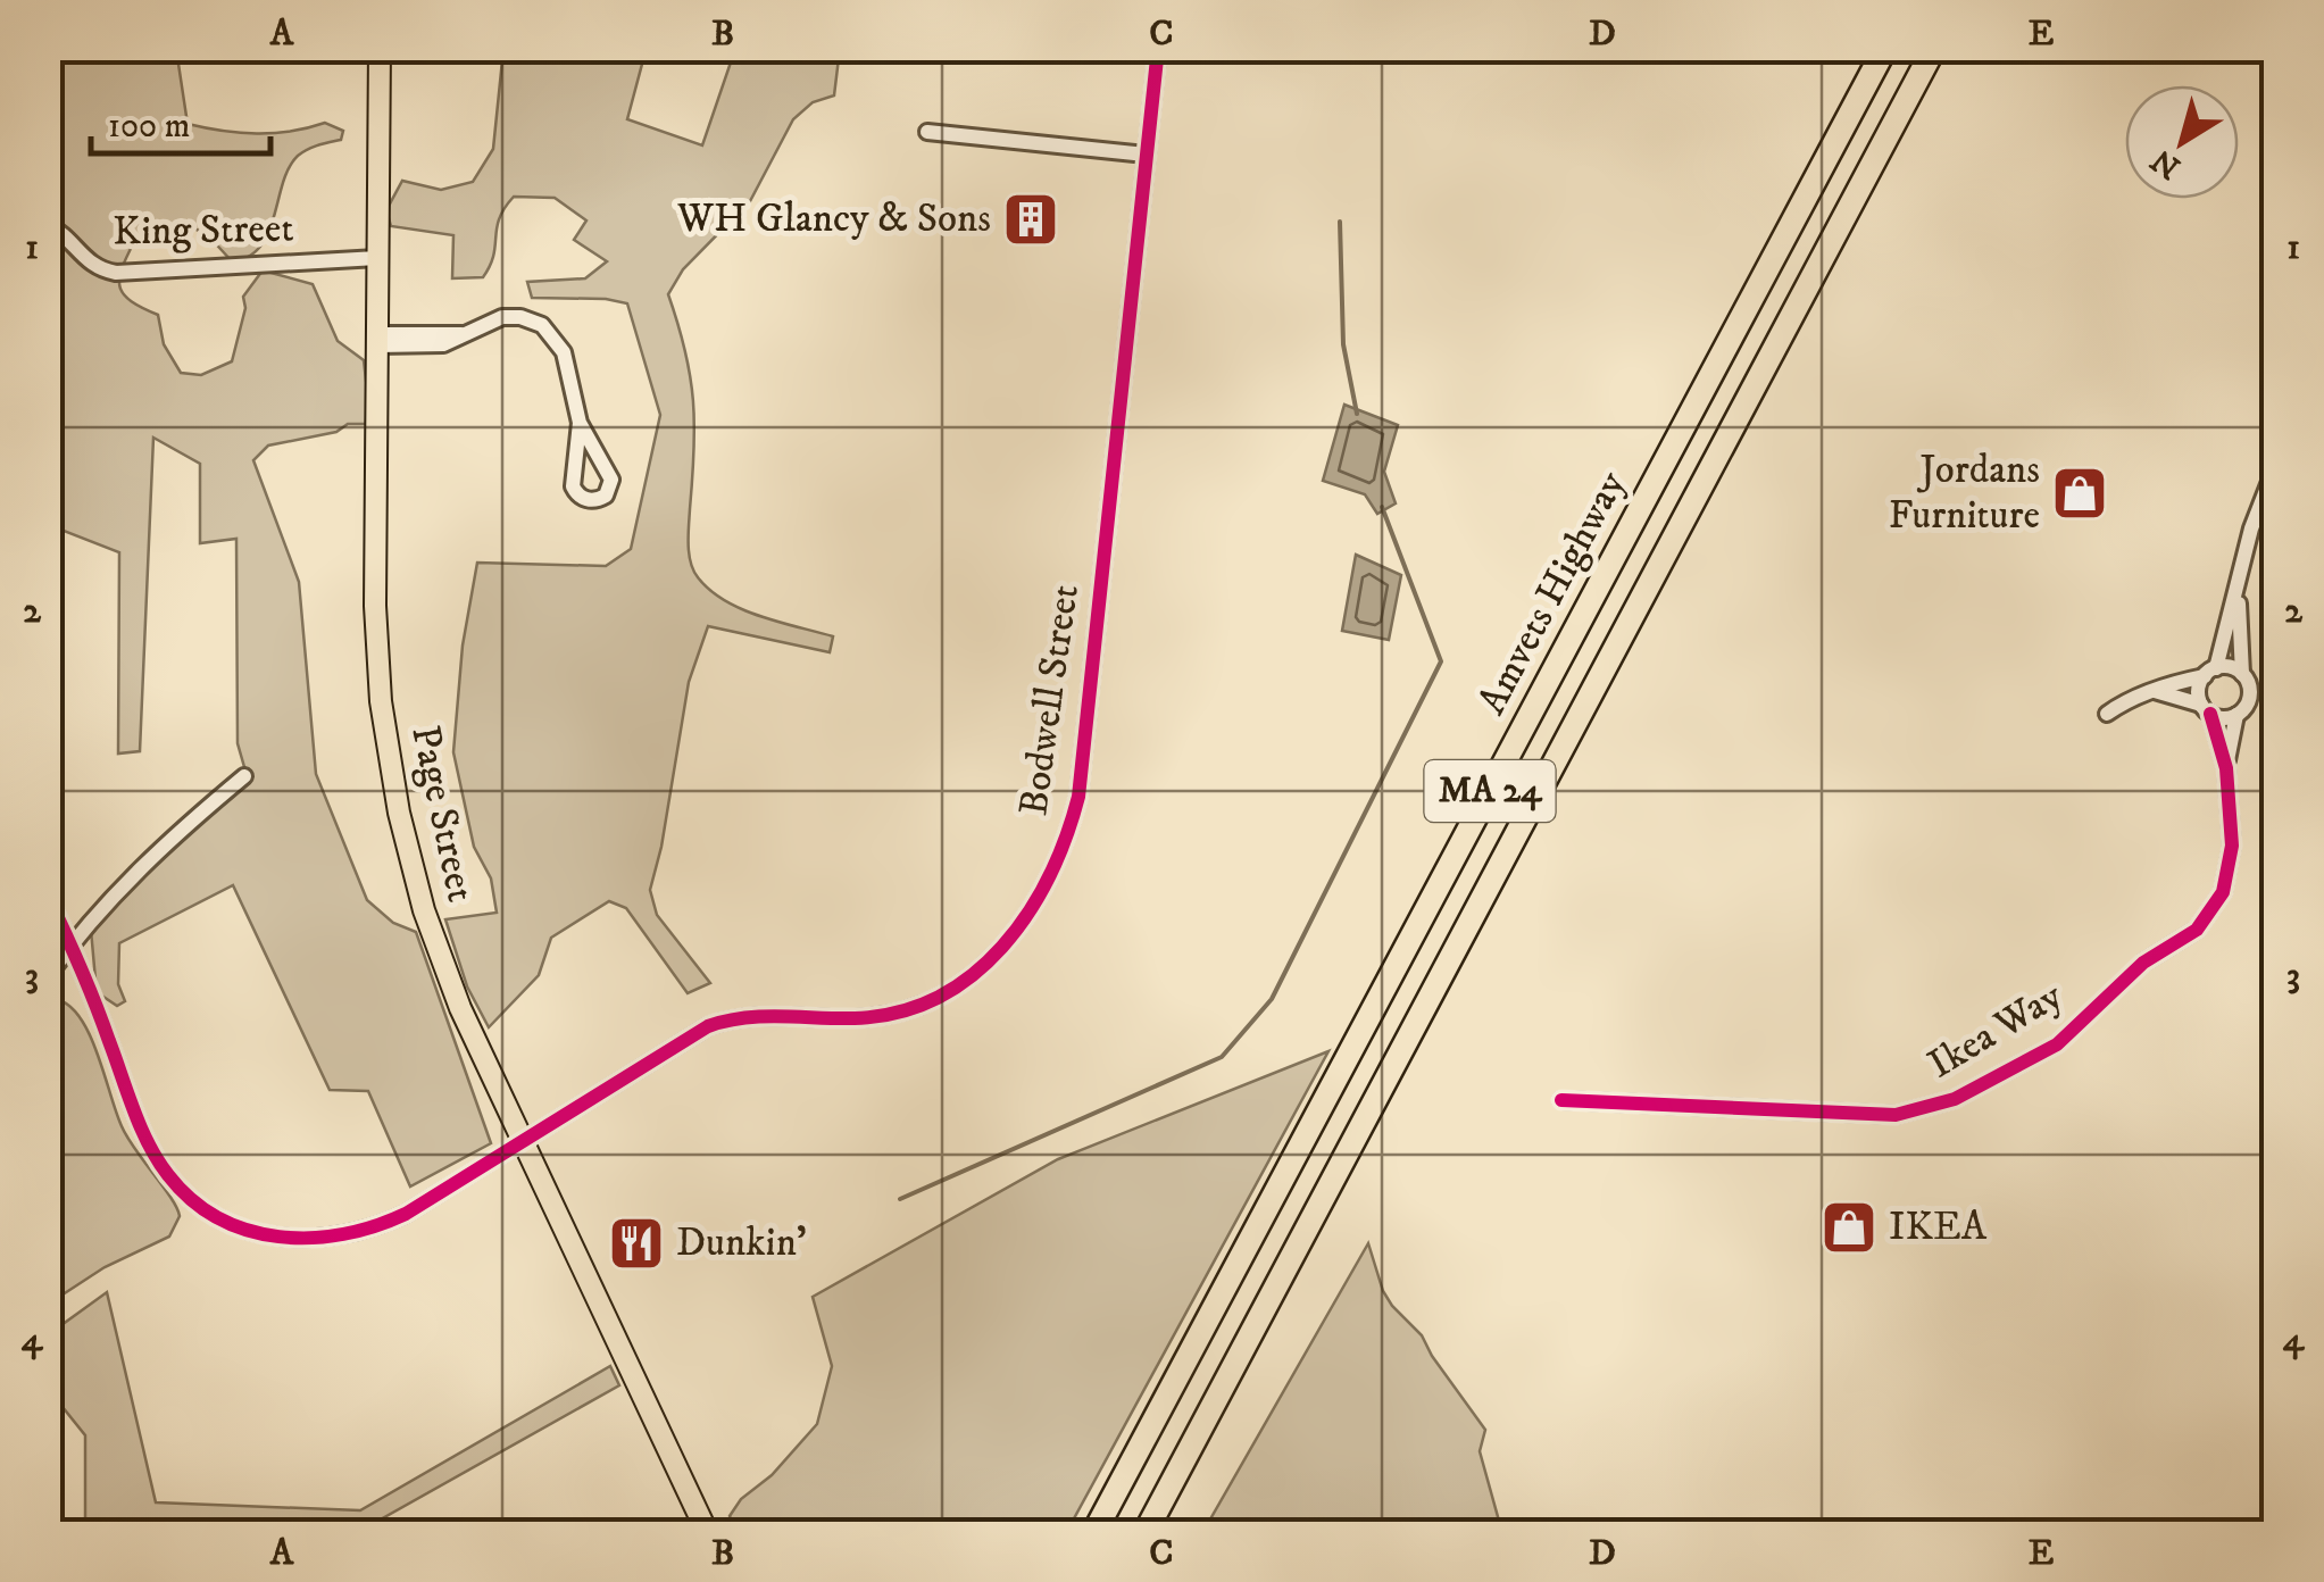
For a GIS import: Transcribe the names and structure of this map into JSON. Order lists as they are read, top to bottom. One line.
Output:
{"streets":{"highway":["Amvets Highway","MA 24"],"main road":["Page Street"],"street":["King Street","Bodwell Street","Ikea Way"]},"crossings":[["King Street","Page Street"],["Bodwell Street","Page Street"]],"places":{"building":["WH Glancy & Sons"],"shop":["Jordans Furniture","IKEA"],"restaurant":["Dunkin'"]},"scale_bar":"100 m","north":"bottom left","grid":{"columns":["A","B","C","D","E"],"rows":["1","2","3","4"]}}
